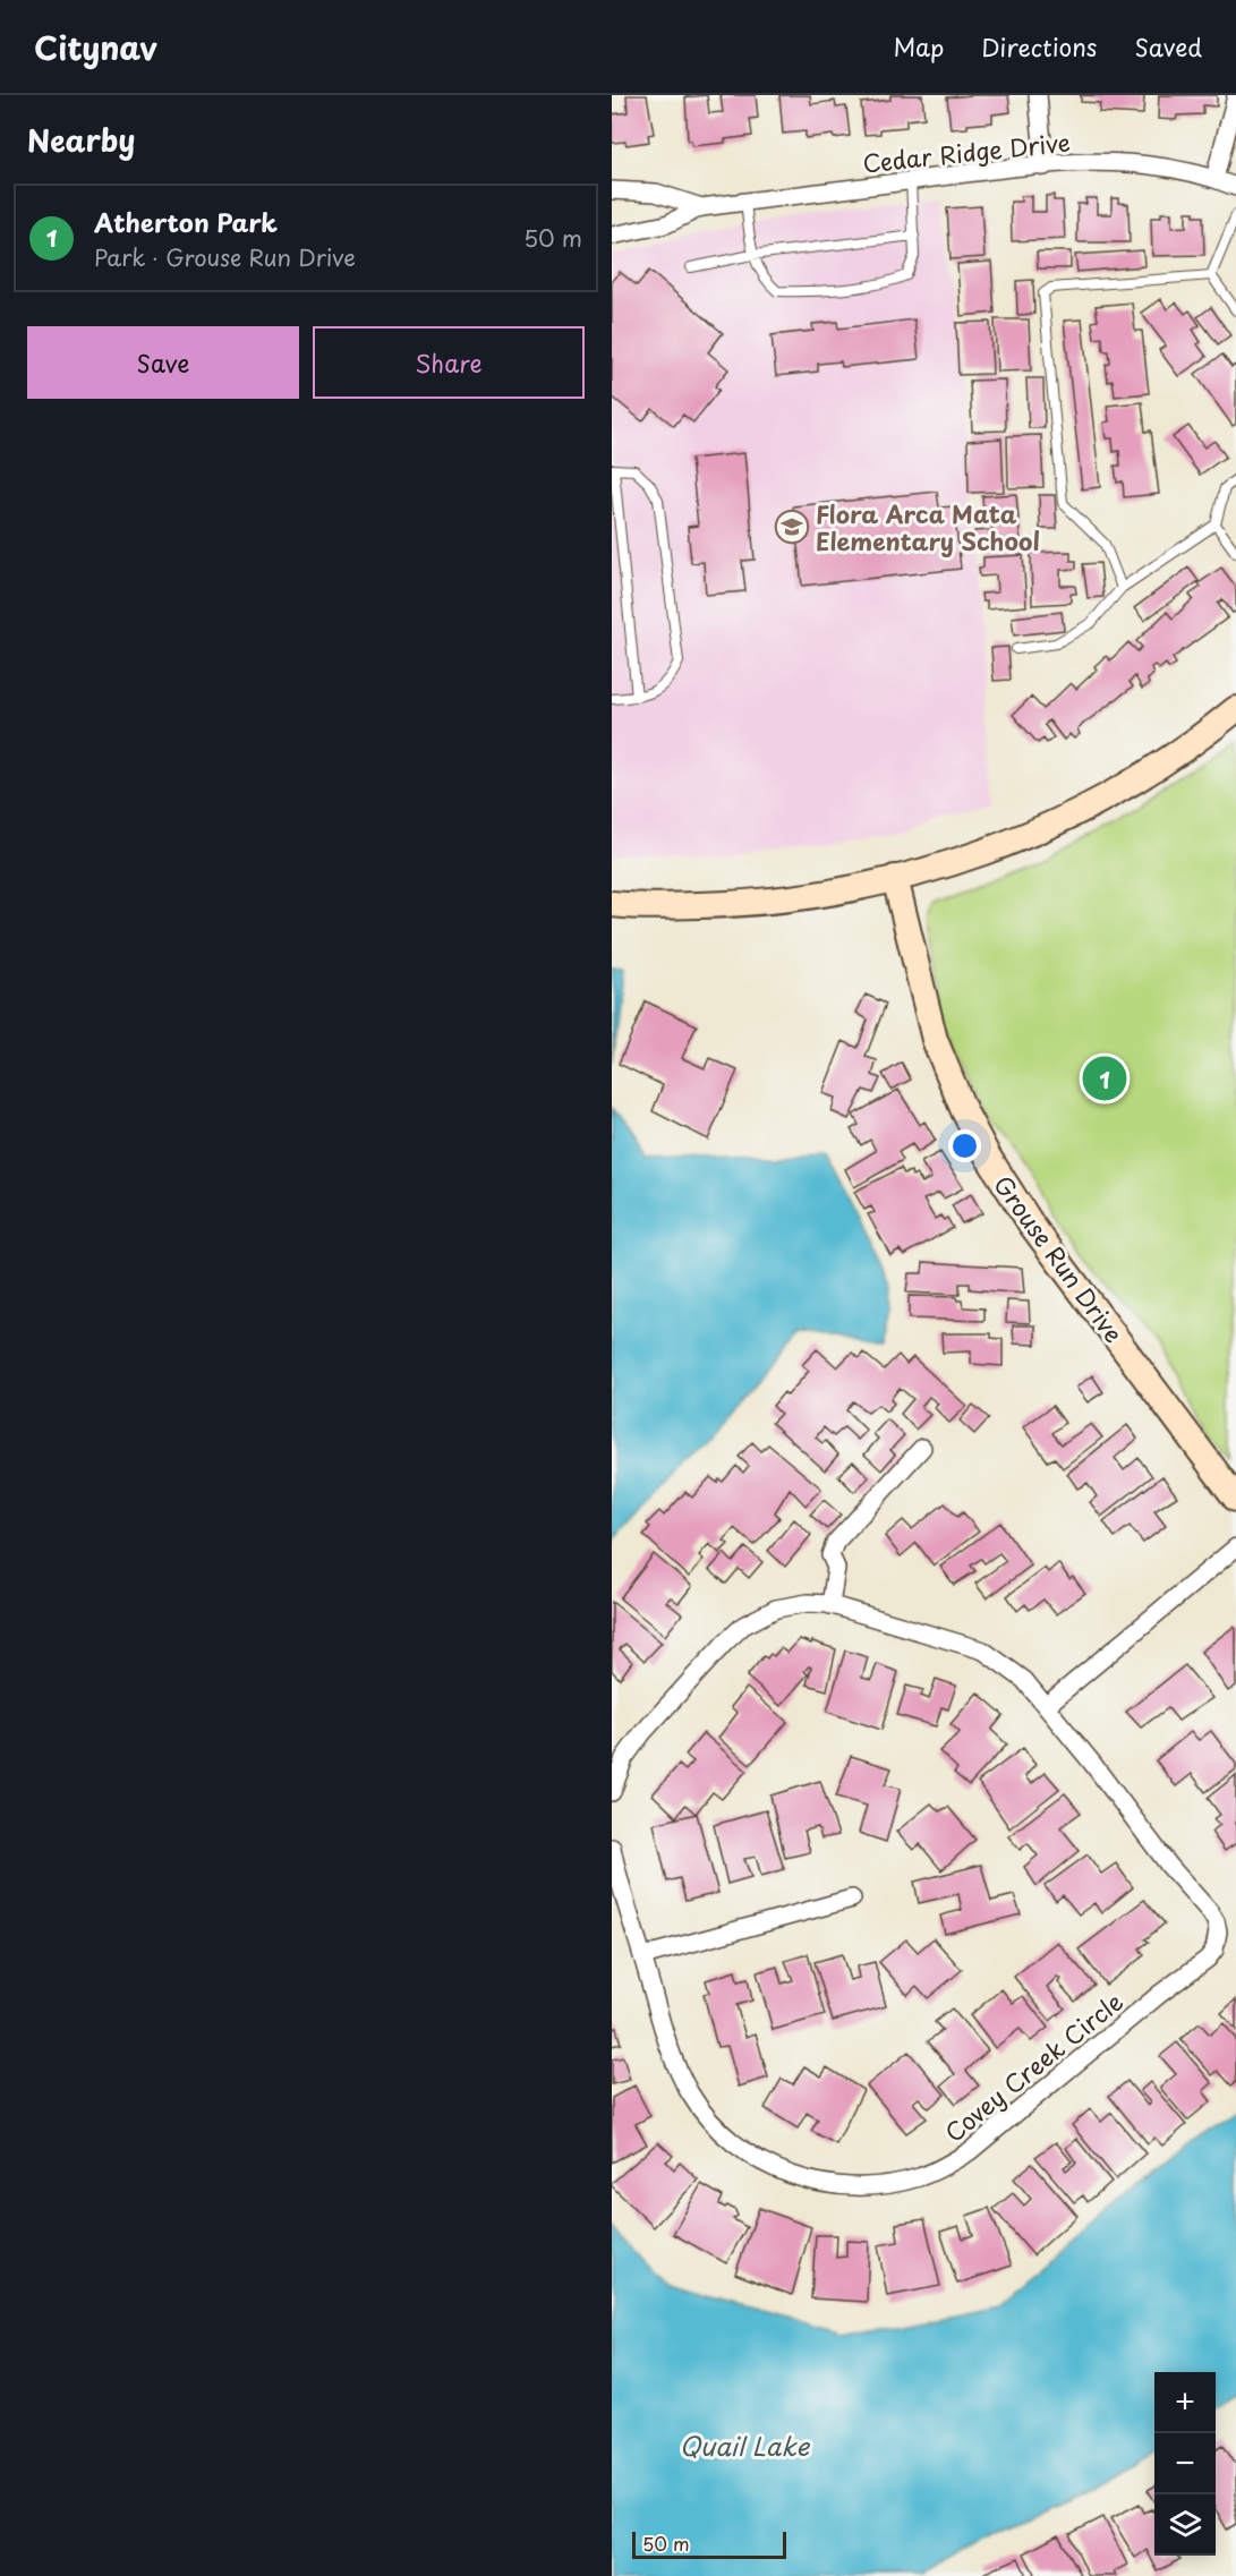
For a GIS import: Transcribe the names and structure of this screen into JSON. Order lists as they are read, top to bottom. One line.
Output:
{"streets":{"street":["Cedar Ridge Drive","Grouse Run Drive","Covey Creek Circle"]},"water":["Quail Lake"],"places":{"school or university":["Flora Arca Mata Elementary School"]},"scale_bar":"50 m","page":{"header":"Citynav","nav":["Map","Directions","Saved"],"heading":"Nearby","list":[{"mark":"1","name":"Atherton Park","note":"Park · Grouse Run Drive","value":"50 m"}],"buttons":["Save","Share"],"pins":"1","map_buttons":["+","−"],"scale":"50 m"}}
